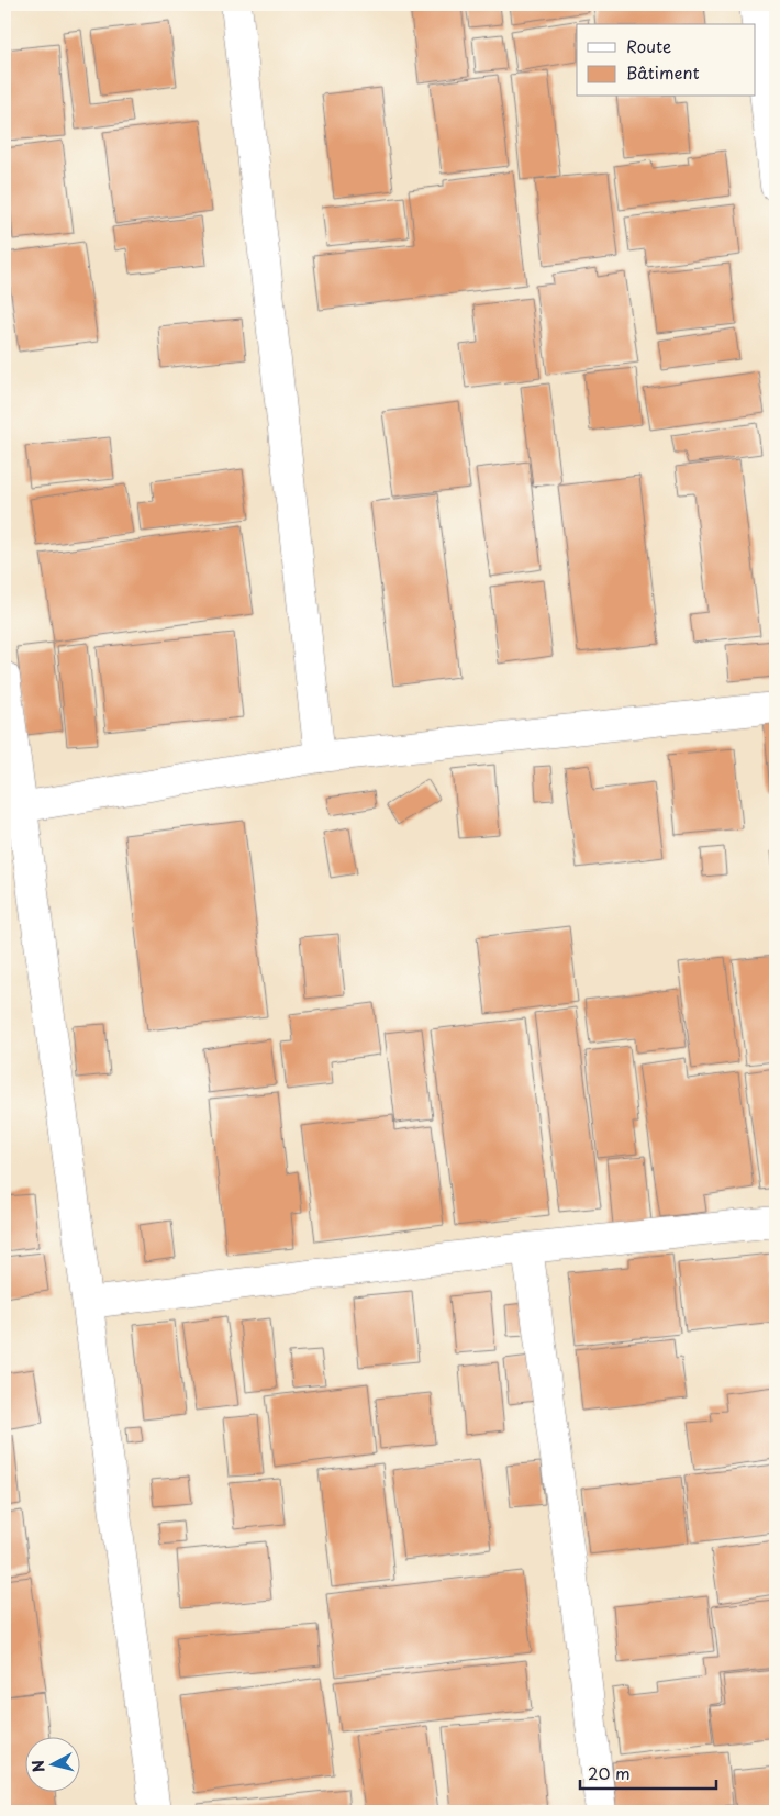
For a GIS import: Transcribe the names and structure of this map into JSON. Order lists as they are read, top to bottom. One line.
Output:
{"legend":["Route","Bâtiment"],"scale_bar":"20 m","north":"left"}
